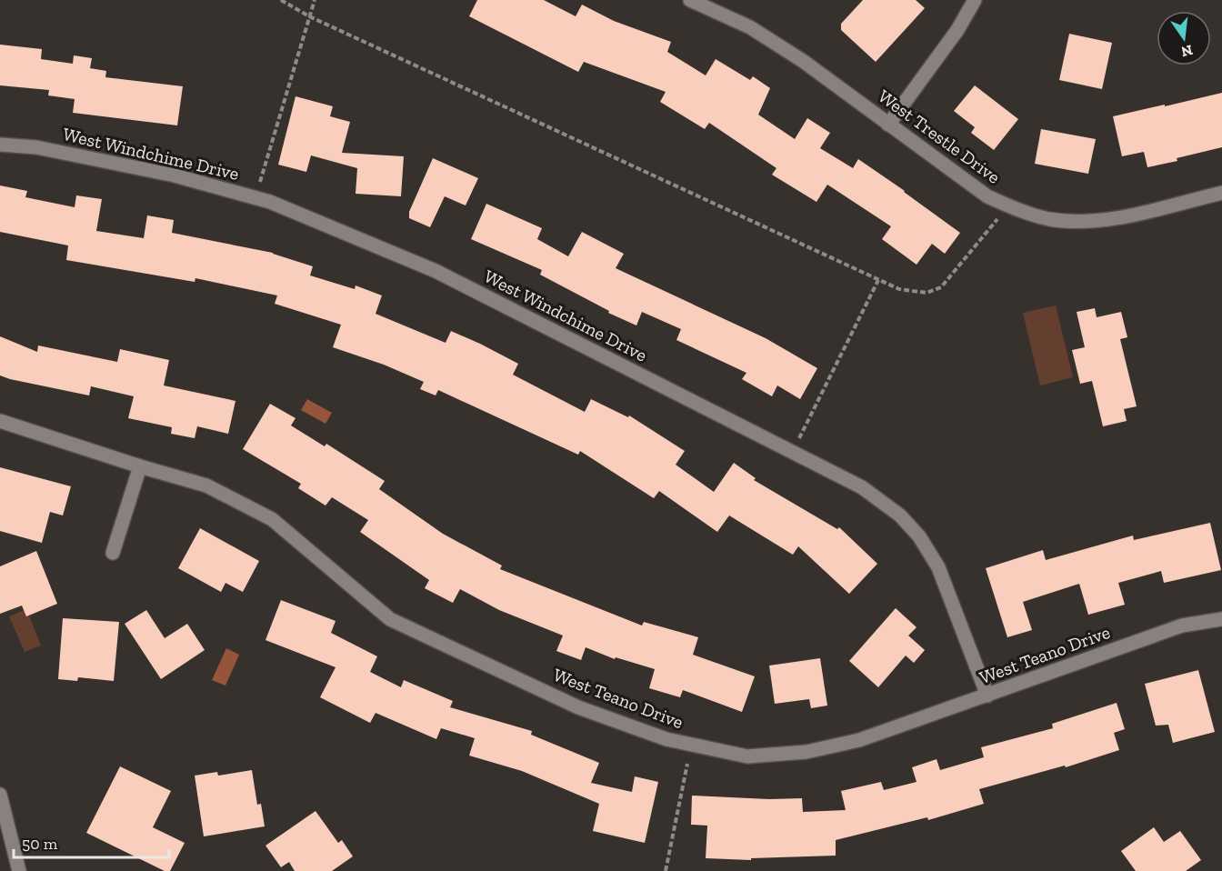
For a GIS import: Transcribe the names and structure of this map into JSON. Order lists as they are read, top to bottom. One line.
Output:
{"streets":{"street":["West Trestle Drive","West Windchime Drive","West Teano Drive"]},"crossings":[["West Windchime Drive","West Teano Drive"]],"scale_bar":"50 m","north":"bottom"}
